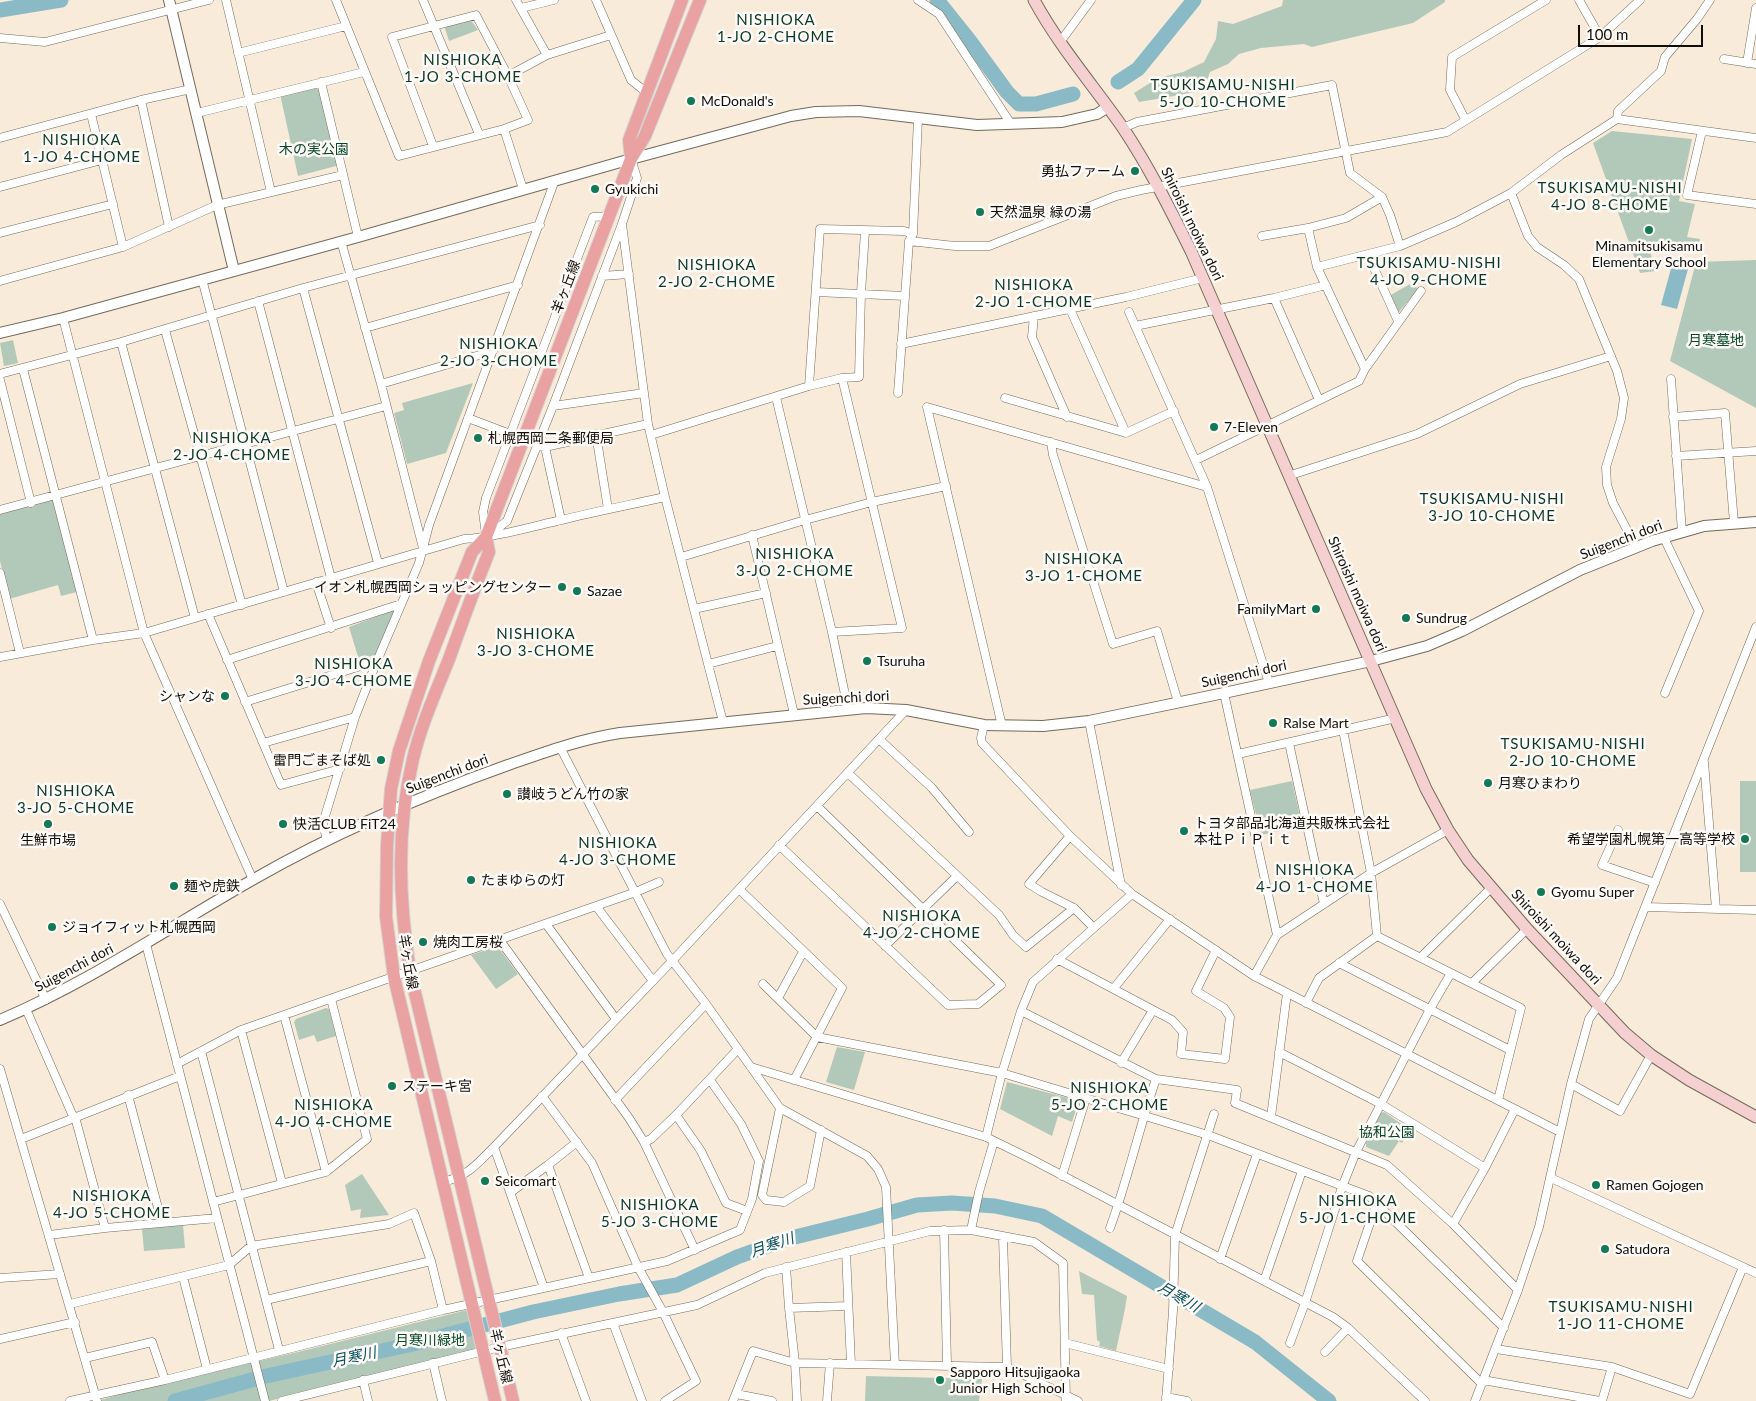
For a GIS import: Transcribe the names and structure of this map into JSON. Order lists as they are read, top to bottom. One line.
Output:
{"streets":{"main road":["Shiroishi moiwa dori","羊ヶ丘線"],"street":["Suigenchi dori"]},"crossings":[["Shiroishi moiwa dori","Suigenchi dori"],["羊ヶ丘線","Suigenchi dori"]],"districts":["NISHIOKA 1-JO 2-CHOME","NISHIOKA 1-JO 3-CHOME","TSUKISAMU-NISHI 5-JO 10-CHOME","NISHIOKA 1-JO 4-CHOME","TSUKISAMU-NISHI 4-JO 8-CHOME","TSUKISAMU-NISHI 4-JO 9-CHOME","NISHIOKA 2-JO 2-CHOME","NISHIOKA 2-JO 1-CHOME","NISHIOKA 2-JO 3-CHOME","NISHIOKA 2-JO 4-CHOME","TSUKISAMU-NISHI 3-JO 10-CHOME","NISHIOKA 3-JO 2-CHOME","NISHIOKA 3-JO 1-CHOME","NISHIOKA 3-JO 3-CHOME","NISHIOKA 3-JO 4-CHOME","TSUKISAMU-NISHI 2-JO 10-CHOME","NISHIOKA 3-JO 5-CHOME","NISHIOKA 4-JO 3-CHOME","NISHIOKA 4-JO 1-CHOME","NISHIOKA 4-JO 2-CHOME","NISHIOKA 5-JO 2-CHOME","NISHIOKA 4-JO 4-CHOME","NISHIOKA 4-JO 5-CHOME","NISHIOKA 5-JO 1-CHOME","NISHIOKA 5-JO 3-CHOME","TSUKISAMU-NISHI 1-JO 11-CHOME"],"water":["月寒川"],"parks":["木の実公園","月寒墓地","協和公園","月寒川緑地"],"places":["McDonald's","勇払ファーム","Gyukichi","天然温泉 緑の湯","Minamitsukisamu Elementary School","7-Eleven","札幌西岡二条郵便局","イオン札幌西岡ショッピングセンター","Sazae","FamilyMart","Sundrug","Tsuruha","シャンな","Ralse Mart","雷門ごまそば処","月寒ひまわり","讃岐うどん竹の家","生鮮市場","快活CLUB FiT24","トヨタ部品北海道共販株式会社 本社ＰｉＰｉｔ","希望学園札幌第一高等学校","たまゆらの灯","麺や虎鉄","Gyomu Super","ジョイフィット札幌西岡","焼肉工房桜","ステーキ宮","Seicomart","Ramen Gojogen","Satudora","Sapporo Hitsujigaoka Junior High School"],"scale_bar":"100 m"}
